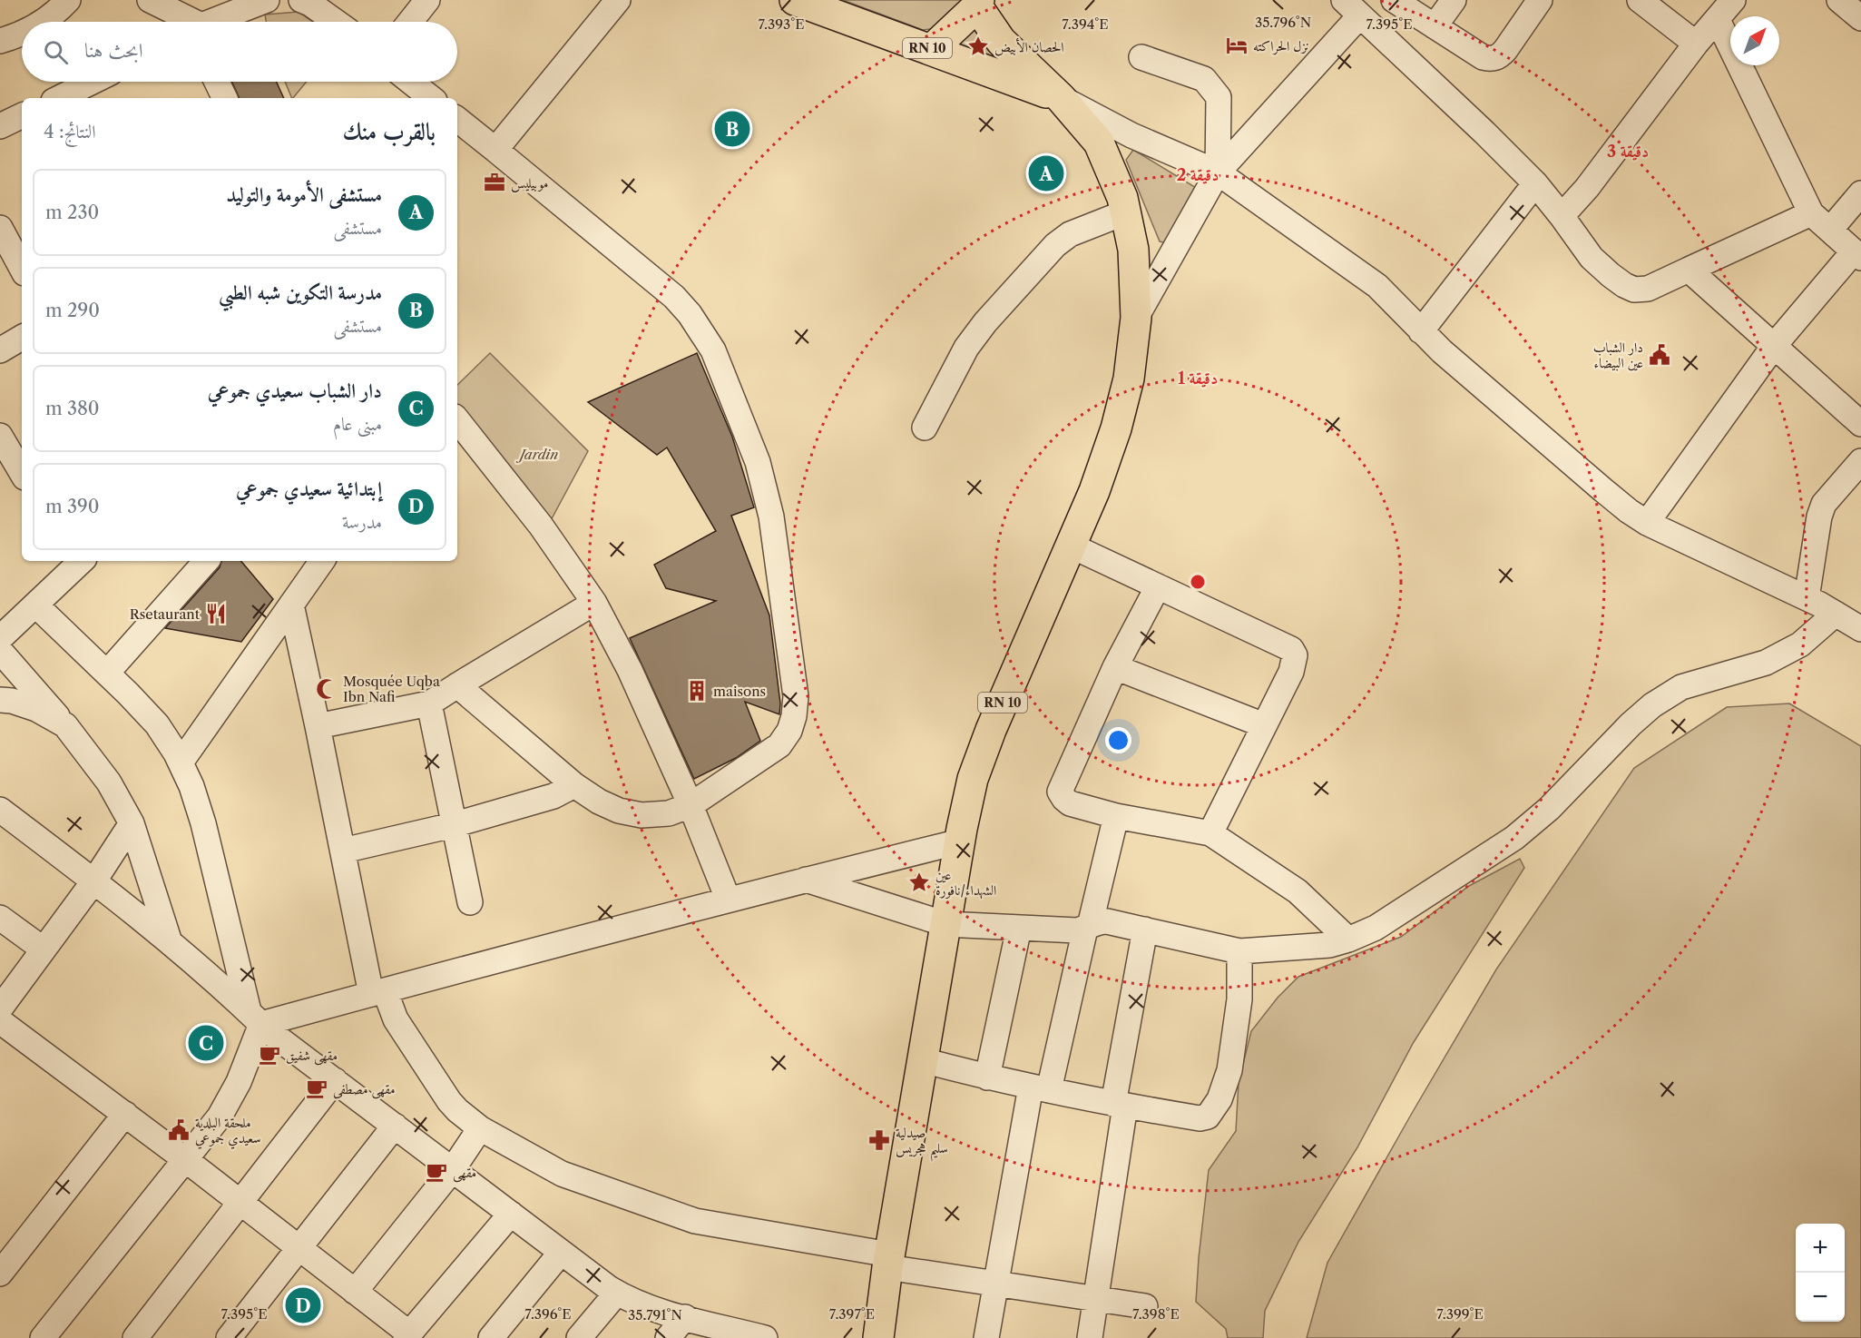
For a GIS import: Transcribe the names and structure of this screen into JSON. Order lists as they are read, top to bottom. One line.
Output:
{"streets":{"main road":["RN 10"]},"parks":["Jardin"],"places":{"hotel":["نزل الحراكته"],"place":["الحصان الأبيض","عين الشهداء/نافورة"],"office":["موبيليس"],"public building":["دار الشباب عين البيضاء","ملحقة البلدية سعيدي جموعي"],"restaurant":["Rsetaurant"],"mosque":["Mosquée Uqba Ibn Nafi"],"building":["maisons"],"cafe":["مقهى شفيق","مقهى مصطفى","مقهى"],"pharmacy":["صيدلية سليم هجريس"]},"north":"top right","page":{"search":"ابحث هنا","heading":["بالقرب منك","النتائج: 4"],"pins":["B","A","C","D"],"list":[{"mark":"A","name":"مستشفى الأمومة والتوليد","note":"مستشفى","value":"230 m"},{"mark":"B","name":"مدرسة التكوين شبه الطبي","note":"مستشفى","value":"290 m"},{"mark":"C","name":"دار الشباب سعيدي جموعي","note":"مبنى عام","value":"380 m"},{"mark":"D","name":"إبتدائية سعيدي جموعي","note":"مدرسة","value":"390 m"}],"map_buttons":["+","−"]},"coordinates":["35.796°N","7.393°E","7.395°E","7.394°E","7.396°E","7.397°E","7.398°E","7.399°E","35.791°N"],"rings":["3 دقيقة","2 دقيقة","1 دقيقة"]}
